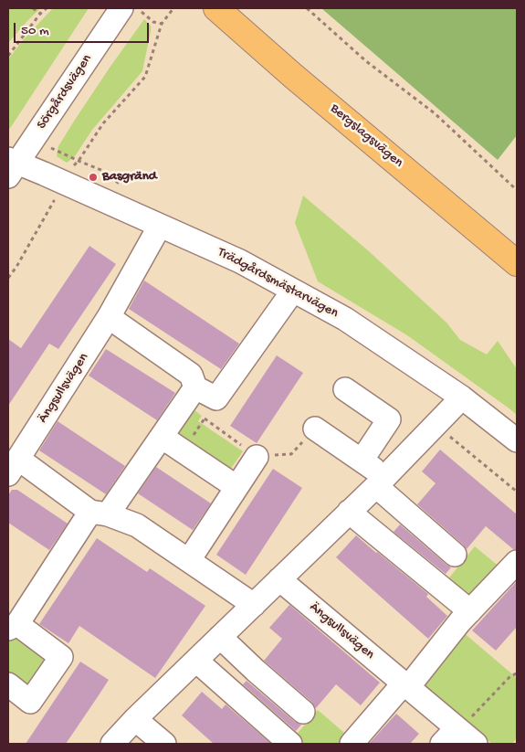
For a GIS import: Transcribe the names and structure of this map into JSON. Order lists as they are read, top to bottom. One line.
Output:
{"streets":{"main road":["Bergslagsvägen"],"street":["Sörgårdsvägen","Trädgårdsmästarvägen","Ängsullsvägen"]},"crossings":[["Sörgårdsvägen","Trädgårdsmästarvägen"],["Trädgårdsmästarvägen","Ängsullsvägen"]],"places":["Basgränd"],"scale_bar":"50 m"}
